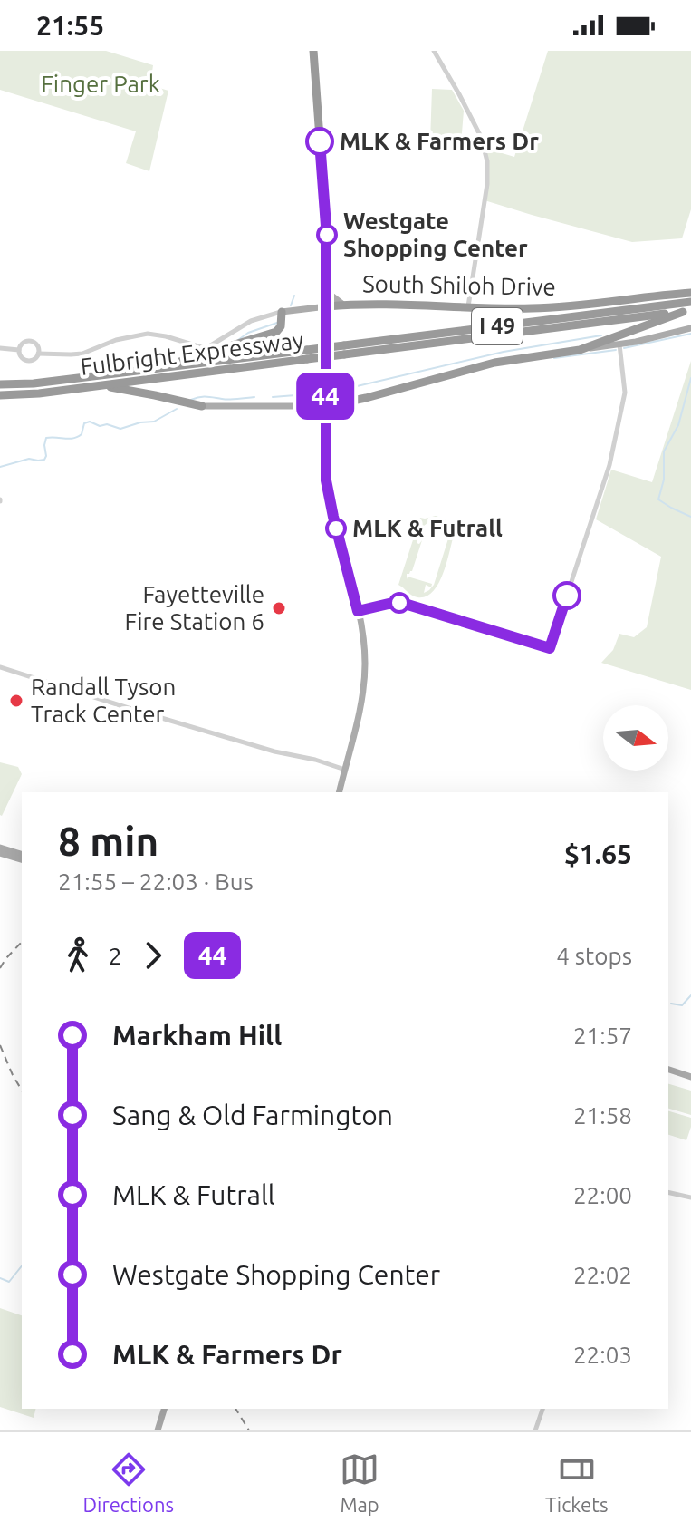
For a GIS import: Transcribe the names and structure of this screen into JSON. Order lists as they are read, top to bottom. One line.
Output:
{"streets":{"highway":["South Shiloh Drive","I 49","Fulbright Expressway"]},"parks":["Finger Park"],"places":["MLK & Farmers Dr","Westgate Shopping Center","MLK & Futrall","Fayetteville Fire Station 6","Randall Tyson Track Center"],"lines":["bus line 44"],"north":"right","page":{"status":"21:55","on_map":"44","heading":["8 min","21:55 – 22:03 · Bus","$1.65"],"legs":["2","44","4 stops"],"list":[{"name":"Markham Hill","value":"21:57"},{"name":"Sang & Old Farmington","value":"21:58"},{"name":"MLK & Futrall","value":"22:00"},{"name":"Westgate Shopping Center","value":"22:02"},{"name":"MLK & Farmers Dr","value":"22:03"}],"tabs":["Directions","Map","Tickets"]}}
